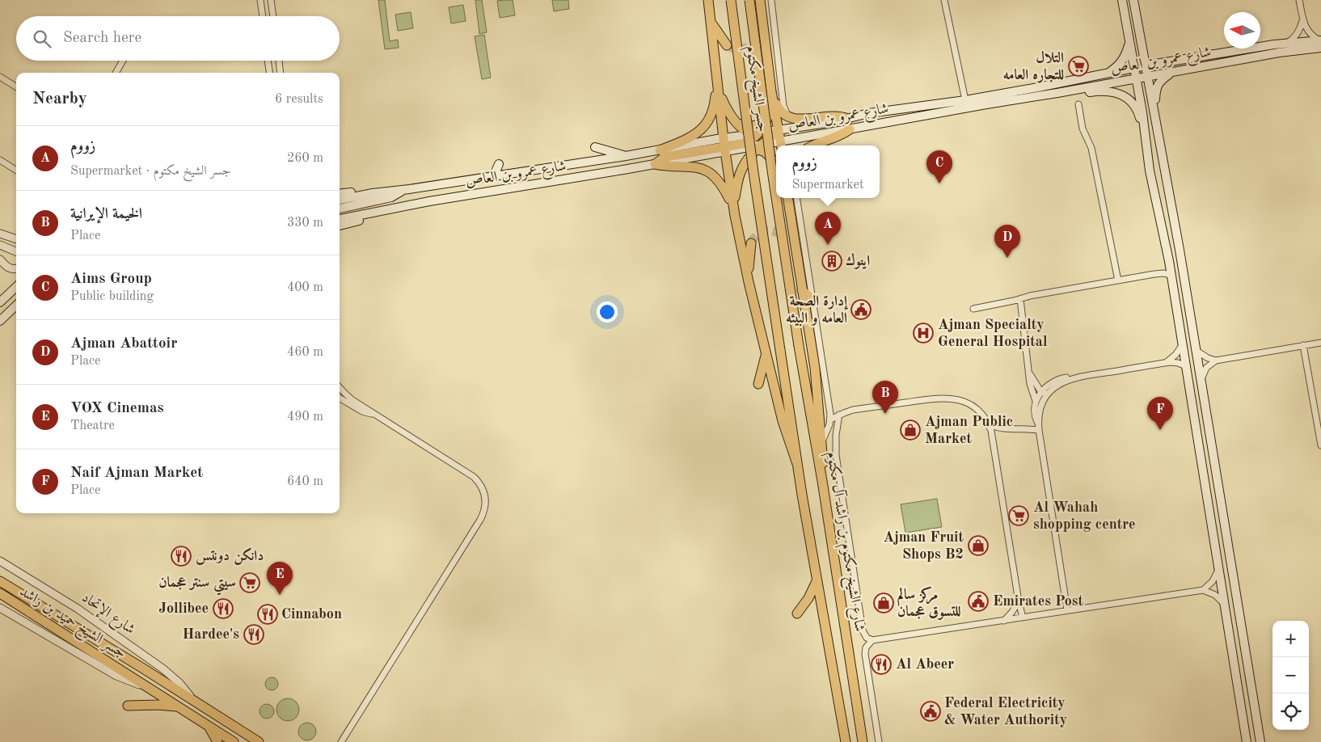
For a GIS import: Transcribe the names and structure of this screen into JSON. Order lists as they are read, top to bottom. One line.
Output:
{"streets":{"main road":["شارع عمرو بن العاص","جسر الشيخ مكتوم","شارع الشيخ مكتوم بن راشد آل مكتوم","شارع الإتحاد","جسر الشيخ حميد بن راشد"]},"crossings":[["جسر الشيخ مكتوم","شارع الشيخ مكتوم بن راشد آل مكتوم"],["شارع الإتحاد","جسر الشيخ حميد بن راشد"]],"places":{"supermarket":["التلال للتجاره العامه","Al Wahah shopping centre","سيتي سنتر عجمان"],"building":["اينوك"],"public building":["إدارة الصحة العامه و البيئه","Emirates Post","Federal Electricity & Water Authority"],"hospital":["Ajman Specialty General Hospital"],"shop":["Ajman Public Market","Ajman Fruit Shops B2","مركز سالم للتسوق عجمان"],"restaurant":["دانكن دونتس","Jollibee","Cinnabon","Hardee's","Al Abeer"]},"north":"left","page":{"search":"Search here","heading":["Nearby","6 results"],"list":[{"mark":"A","name":"زووم","note":"Supermarket · جسر الشيخ مكتوم","value":"260 m"},{"mark":"B","name":"الخيمة الإيرانية","note":"Place","value":"330 m"},{"mark":"C","name":"Aims Group","note":"Public building","value":"400 m"},{"mark":"D","name":"Ajman Abattoir","note":"Place","value":"460 m"},{"mark":"E","name":"VOX Cinemas","note":"Theatre","value":"490 m"},{"mark":"F","name":"Naif Ajman Market","note":"Place","value":"640 m"}],"popup":["زووم","Supermarket"],"pins":["C","A","D","B","F","E"],"map_buttons":["+","−"]}}
